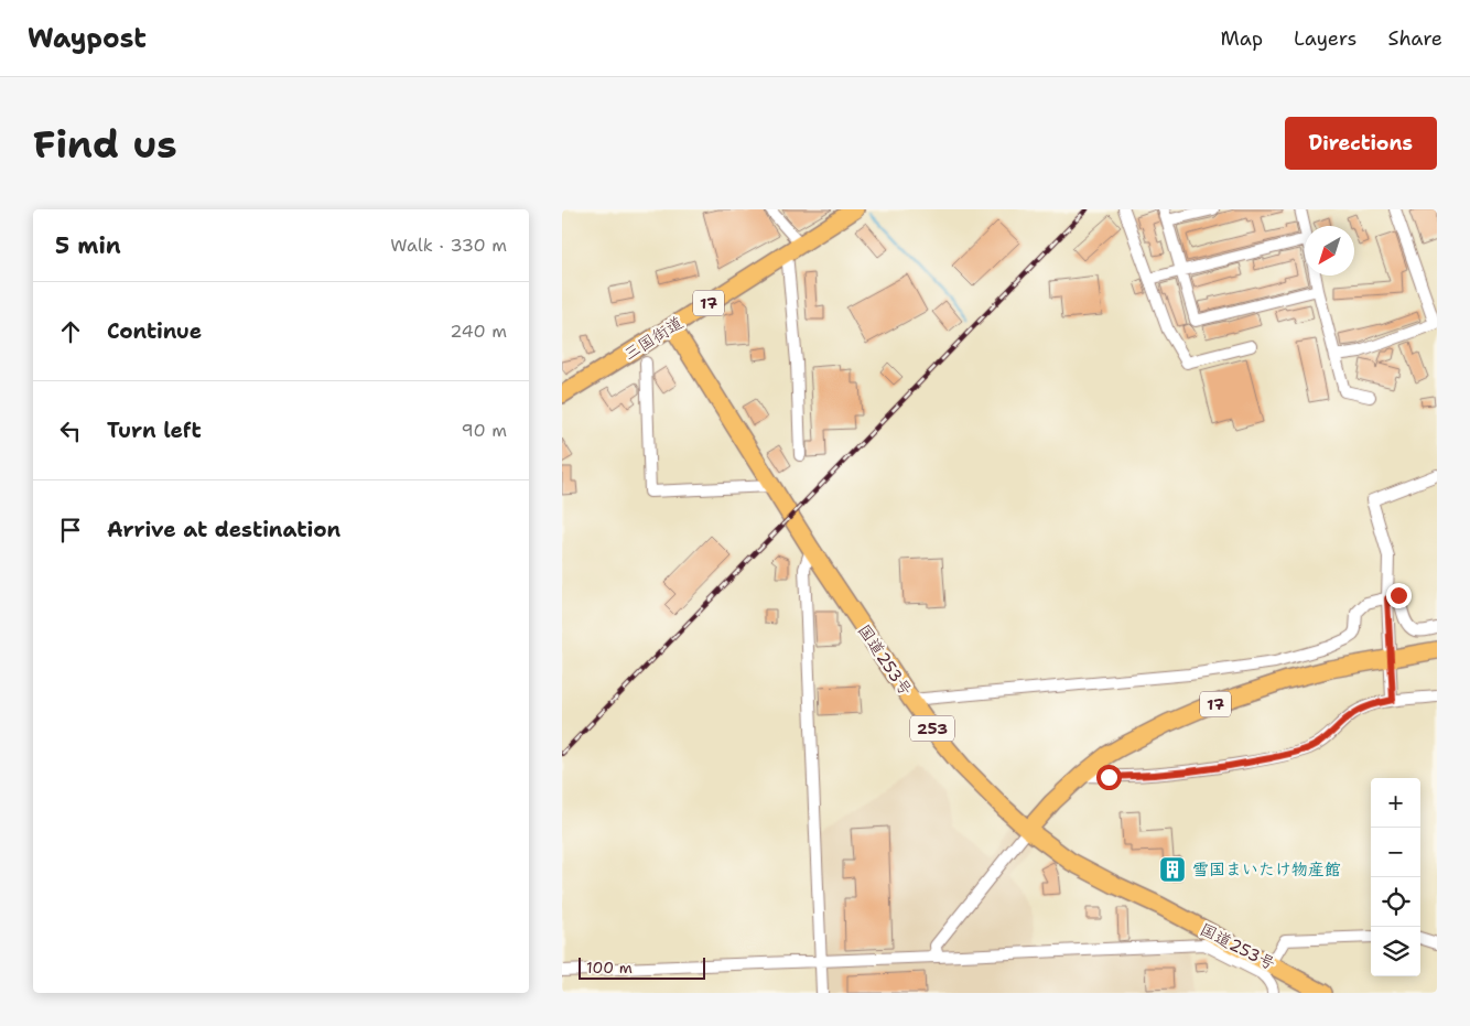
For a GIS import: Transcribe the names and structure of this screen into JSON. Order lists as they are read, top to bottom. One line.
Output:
{"streets":{"highway":["17","三国街道","国道253号","253"]},"crossings":[["17","国道253号"],["三国街道","国道253号"]],"places":{"building":["雪国まいたけ物産館"]},"scale_bar":"100 m","north":"bottom left","page":{"header":"Waypost","nav":["Map","Layers","Share"],"buttons":"Directions","title":"Find us","heading":["5 min","Walk · 330 m"],"list":[["Continue","240 m"],["Turn left","90 m"],"Arrive at destination"],"map_buttons":["+","−"],"scale":"100 m"}}
